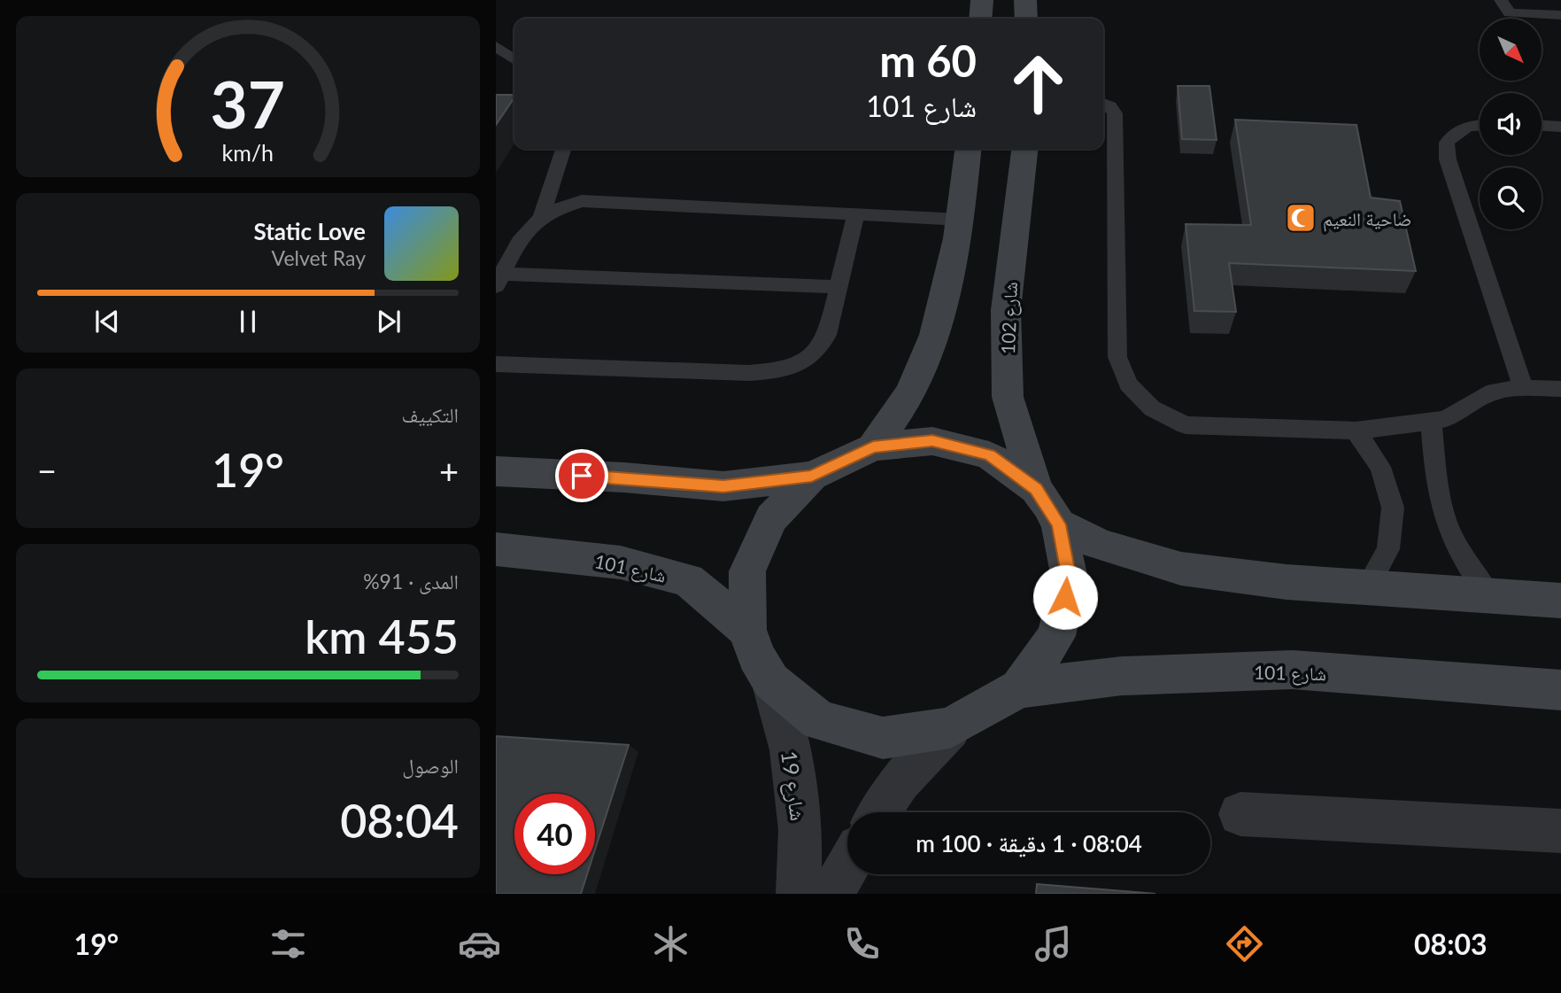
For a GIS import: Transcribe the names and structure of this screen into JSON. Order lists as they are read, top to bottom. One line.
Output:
{"streets":{"street":["شارع 102","شارع 101","شارع 19"]},"places":{"mosque":["ضاحية النعيم"]},"north":"bottom right","page":{"turn":["60 m","شارع 101"],"song":["Static Love","Velvet Ray"],"tile":["التكييف",["المدى · 91%","455 km"],["الوصول","08:04"]],"heat":["−","19°","+"],"limit":"40","trip":"08:04 · 1 دقيقة · 100 m","tabs":["08:03","19°"],"gauge":["37","km/h"]}}
